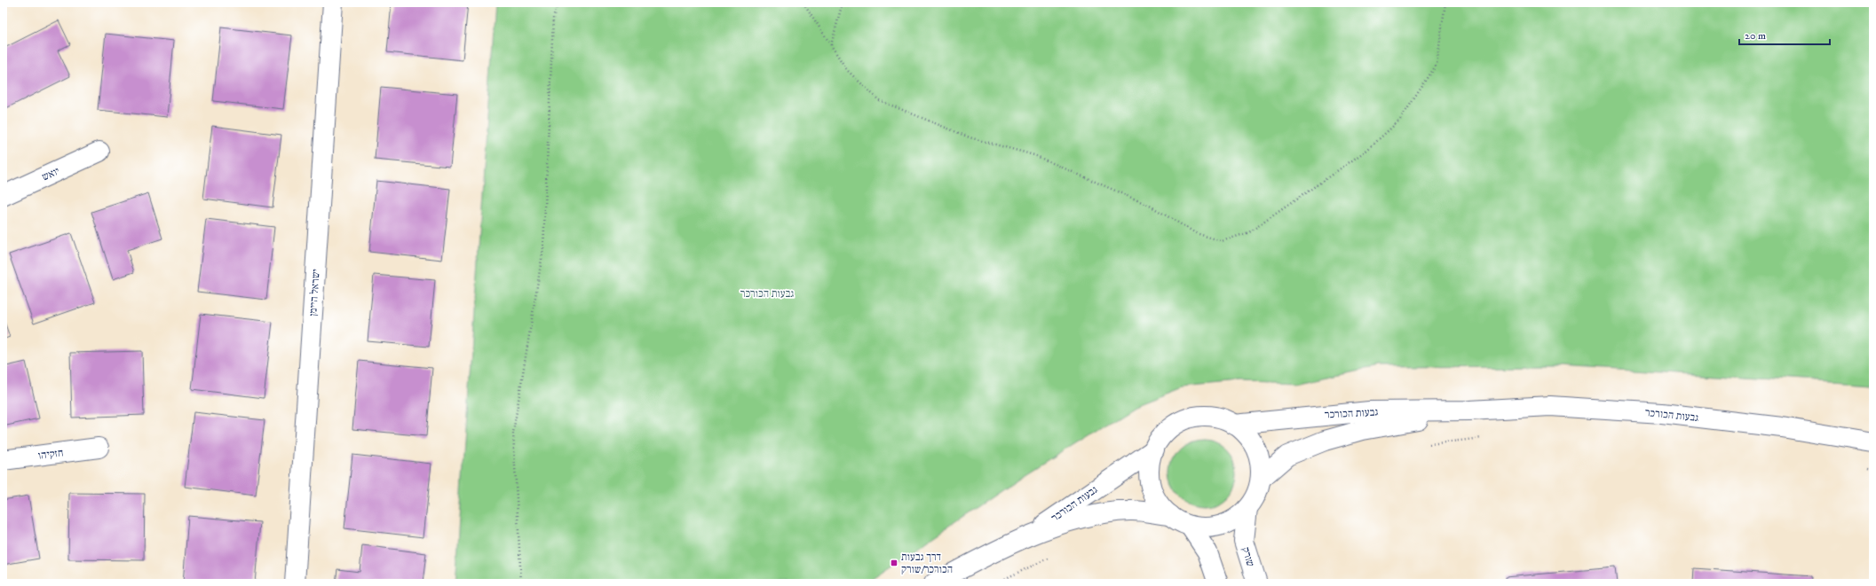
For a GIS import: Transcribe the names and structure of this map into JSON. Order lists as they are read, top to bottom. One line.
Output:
{"streets":{"street":["יואש","ישראל היימן","גבעות הכורכר","חזקיהו","שורק"]},"crossings":[["גבעות הכורכר","שורק"]],"parks":["גבעות הכורכר"],"places":{"transit":["דרך גבעות הכורכר/שורק"]},"scale_bar":"20 m"}
